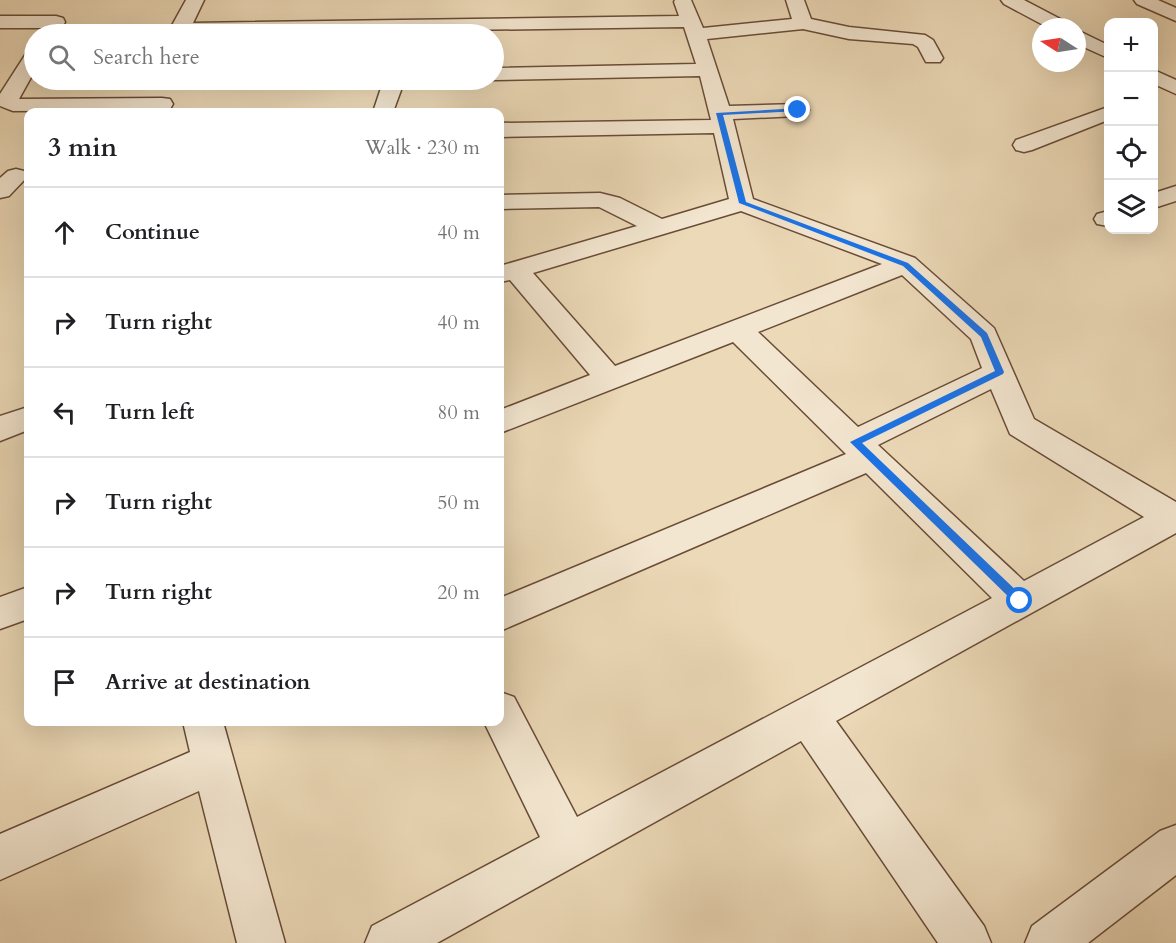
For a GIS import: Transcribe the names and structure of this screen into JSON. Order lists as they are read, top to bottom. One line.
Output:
{"north":"left","page":{"map_buttons":["+","−"],"search":"Search here","heading":["3 min","Walk · 230 m"],"list":[["Continue","40 m"],["Turn right","40 m"],["Turn left","80 m"],["Turn right","50 m"],["Turn right","20 m"],"Arrive at destination"]}}
